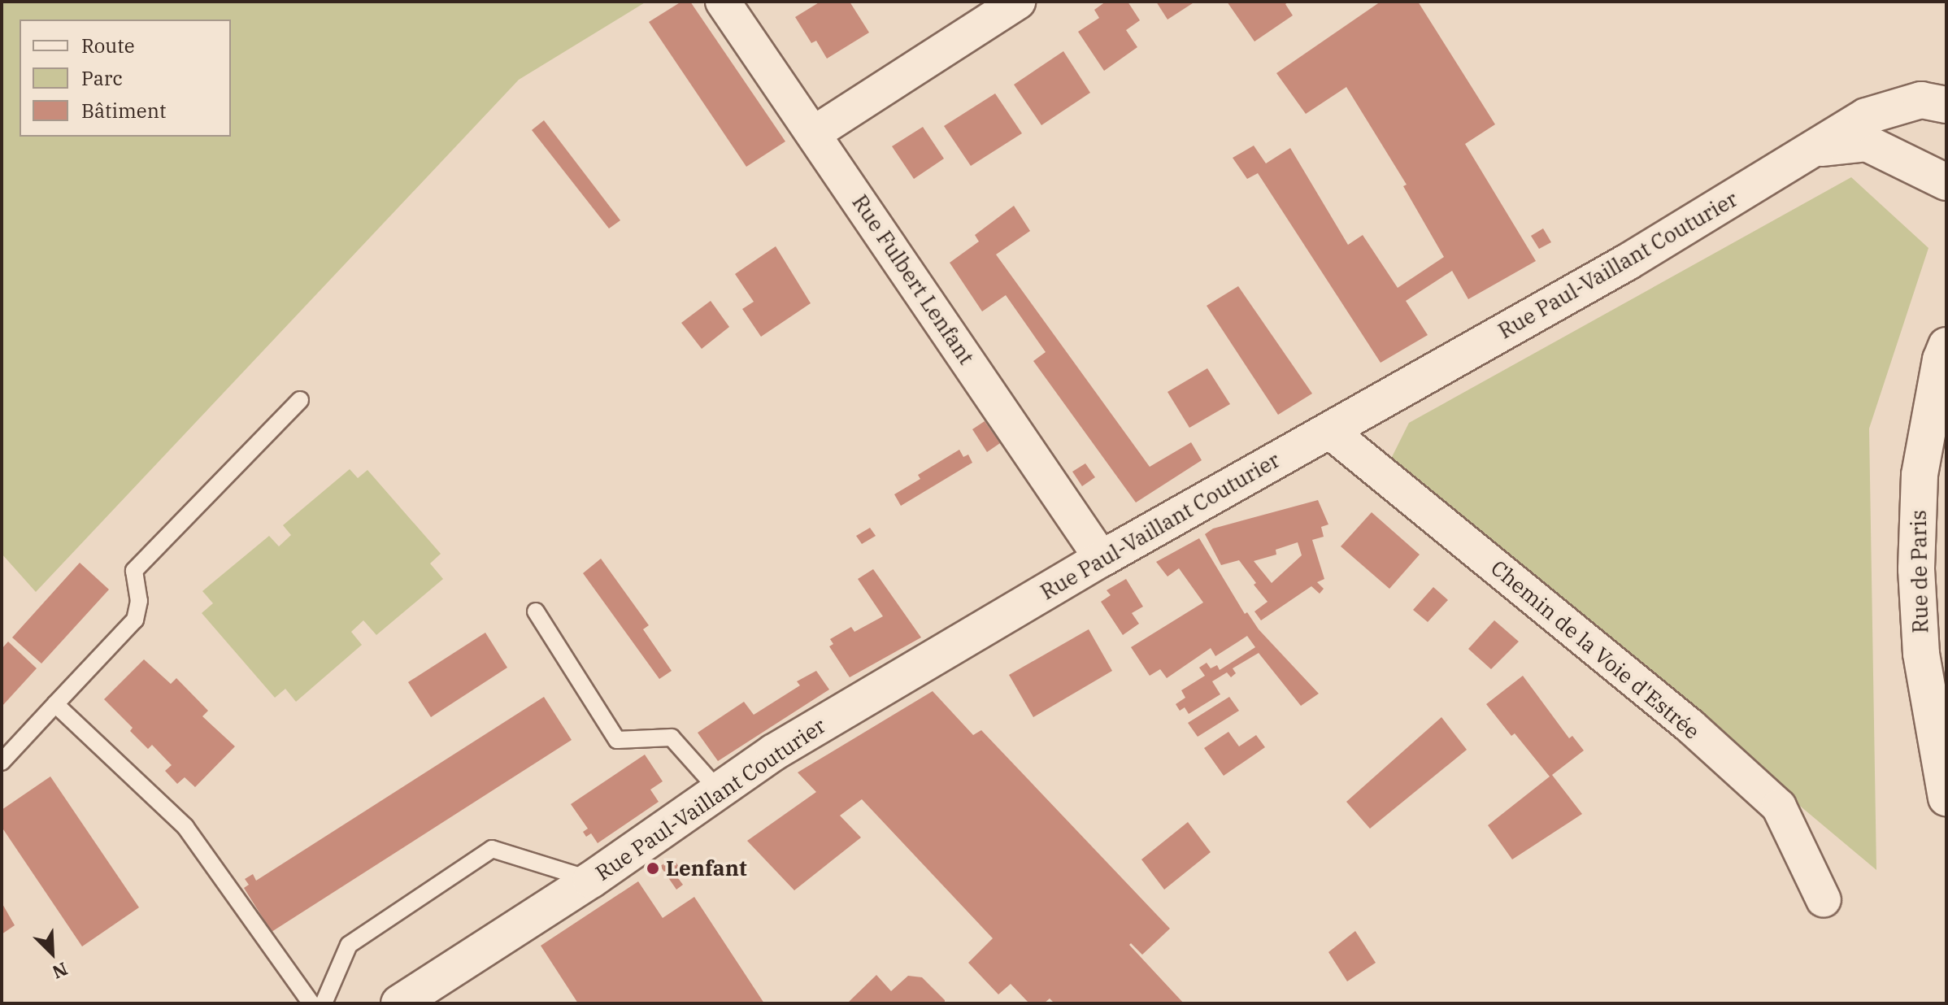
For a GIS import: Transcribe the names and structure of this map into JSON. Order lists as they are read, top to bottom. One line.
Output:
{"streets":{"street":["Rue Paul-Vaillant Couturier","Rue Fulbert Lenfant","Rue de Paris","Chemin de la Voie d'Estrée"]},"crossings":[["Rue Paul-Vaillant Couturier","Rue Fulbert Lenfant"],["Rue Paul-Vaillant Couturier","Chemin de la Voie d'Estrée"]],"places":["Lenfant"],"legend":["Route","Parc","Bâtiment"],"north":"bottom right"}
